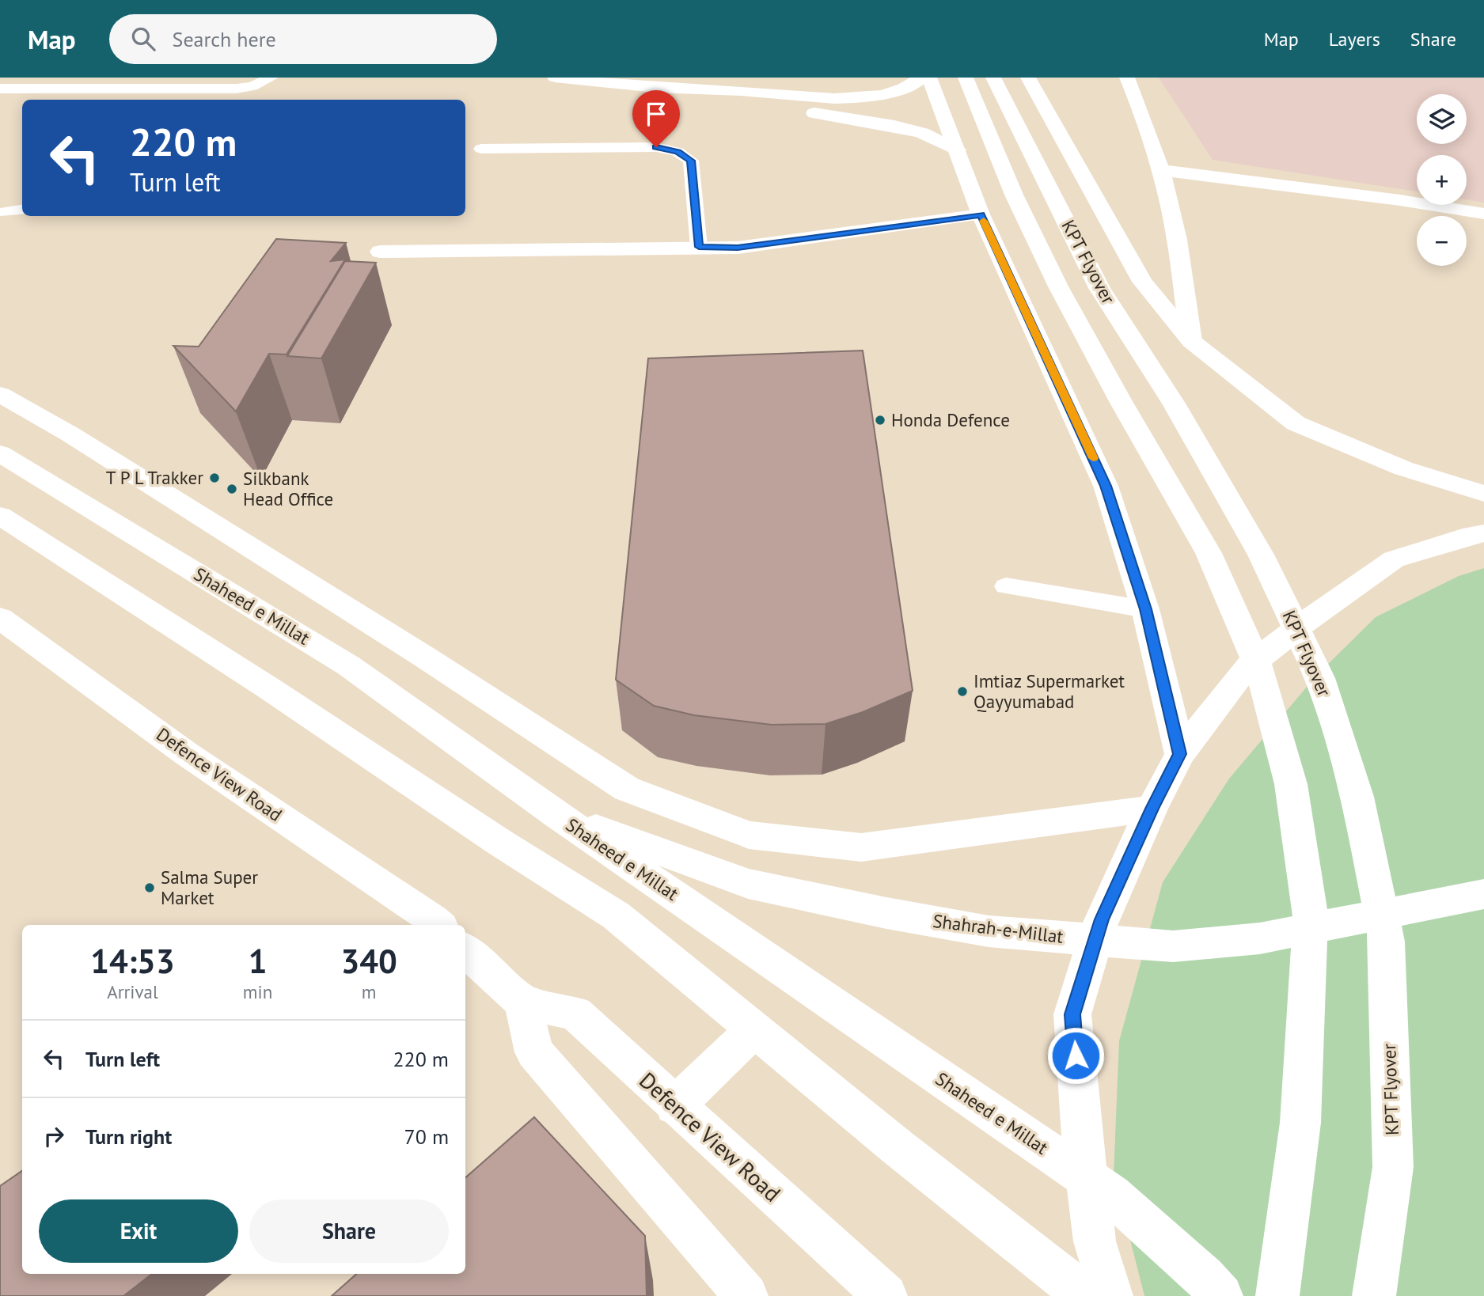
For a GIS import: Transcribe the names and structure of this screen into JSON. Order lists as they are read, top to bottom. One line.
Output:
{"streets":{"main road":["KPT Flyover","Shaheed e Millat","Defence View Road","Shahrah-e-Millat"]},"crossings":[["Shaheed e Millat","Shahrah-e-Millat"]],"places":["Honda Defence","T P L Trakker","Silkbank Head Office","Imtiaz Supermarket Qayyumabad","Salma Super Market"],"page":{"header":"Map","search":"Search here","nav":["Map","Layers","Share"],"map_buttons":["+","−"],"turn":["220 m","Turn left"],"eta":["14:53","Arrival","1","min","340","m"],"list":[{"name":"Turn left","value":"220 m"},{"name":"Turn right","value":"70 m"}],"buttons":["Exit","Share"]}}
